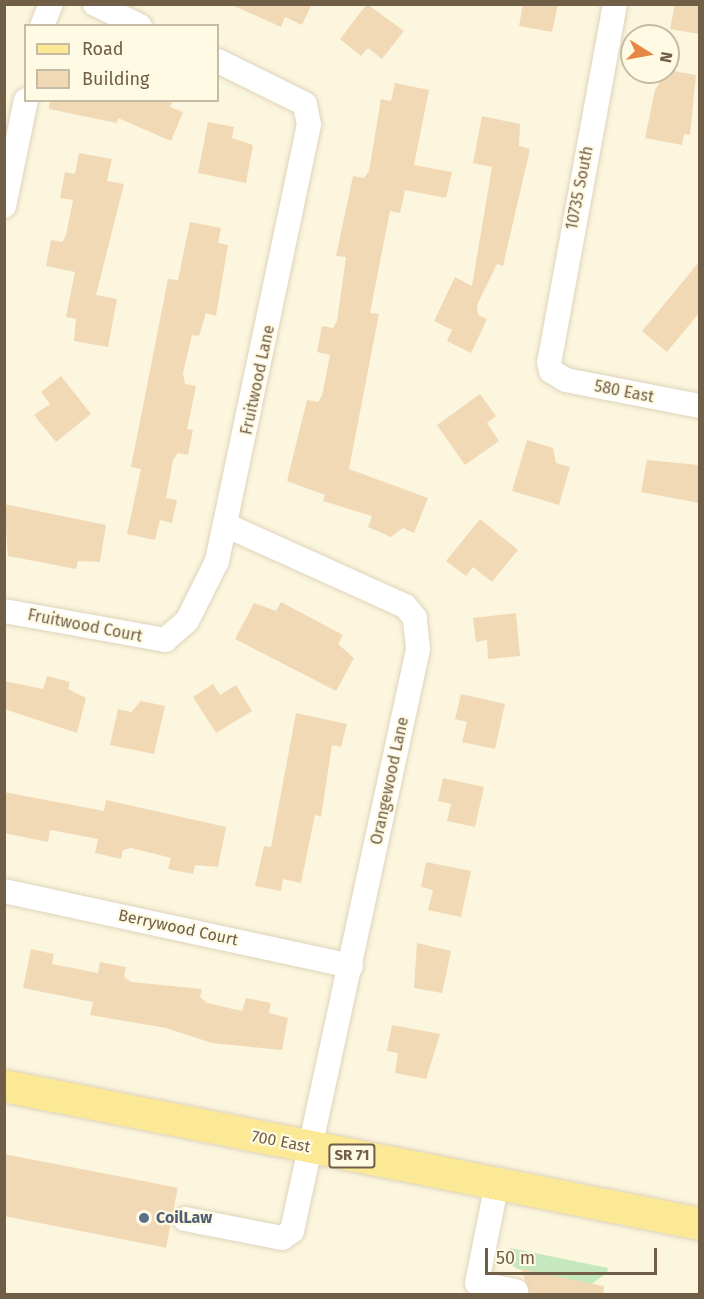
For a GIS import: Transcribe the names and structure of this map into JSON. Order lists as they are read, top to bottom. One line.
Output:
{"streets":{"main road":["700 East","SR 71"],"street":["10735 South","Fruitwood Lane","580 East","Fruitwood Court","Orangewood Lane","Berrywood Court"]},"crossings":[["10735 South","580 East"],["Fruitwood Lane","Fruitwood Court"],["Fruitwood Lane","Orangewood Lane"],["Orangewood Lane","Berrywood Court"],["Orangewood Lane","700 East"]],"places":["CoilLaw"],"legend":["Road","Building"],"scale_bar":"50 m","north":"right"}
